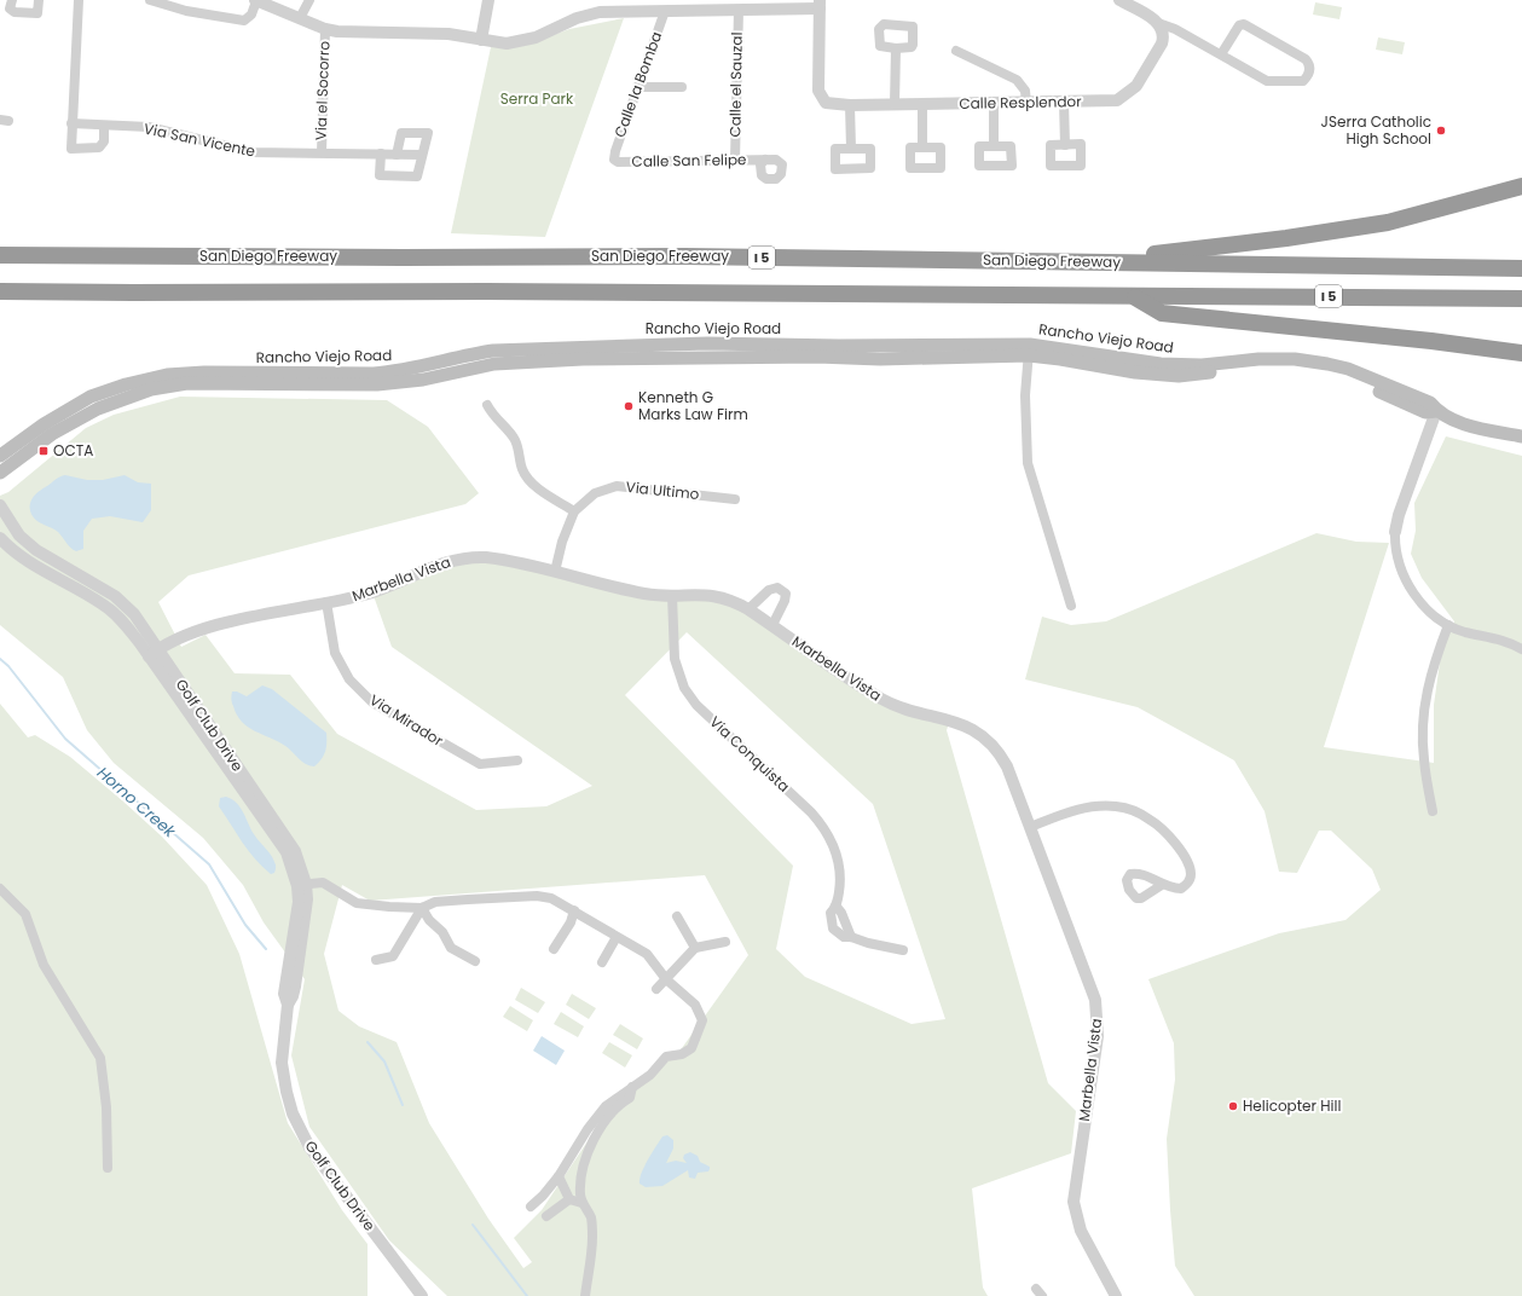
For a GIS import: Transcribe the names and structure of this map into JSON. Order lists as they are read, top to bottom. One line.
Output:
{"streets":{"highway":["San Diego Freeway","I 5"],"main road":["Rancho Viejo Road"],"street":["Calle la Bomba","Calle el Sauzal","Via el Socorro","Calle Resplendor","Via San Vicente","Calle San Felipe","Via Ultimo","Marbella Vista","Via Mirador","Golf Club Drive","Via Conquista"]},"crossings":[["Calle la Bomba","Calle San Felipe"],["Calle el Sauzal","Calle San Felipe"],["Via el Socorro","Via San Vicente"],["Via Ultimo","Marbella Vista"],["Marbella Vista","Via Mirador"],["Marbella Vista","Golf Club Drive"],["Marbella Vista","Via Conquista"]],"water":["Horno Creek"],"parks":["Serra Park"],"places":{"other":["JSerra Catholic High School","Kenneth G Marks Law Firm","Helicopter Hill"],"transit":["OCTA"]}}
